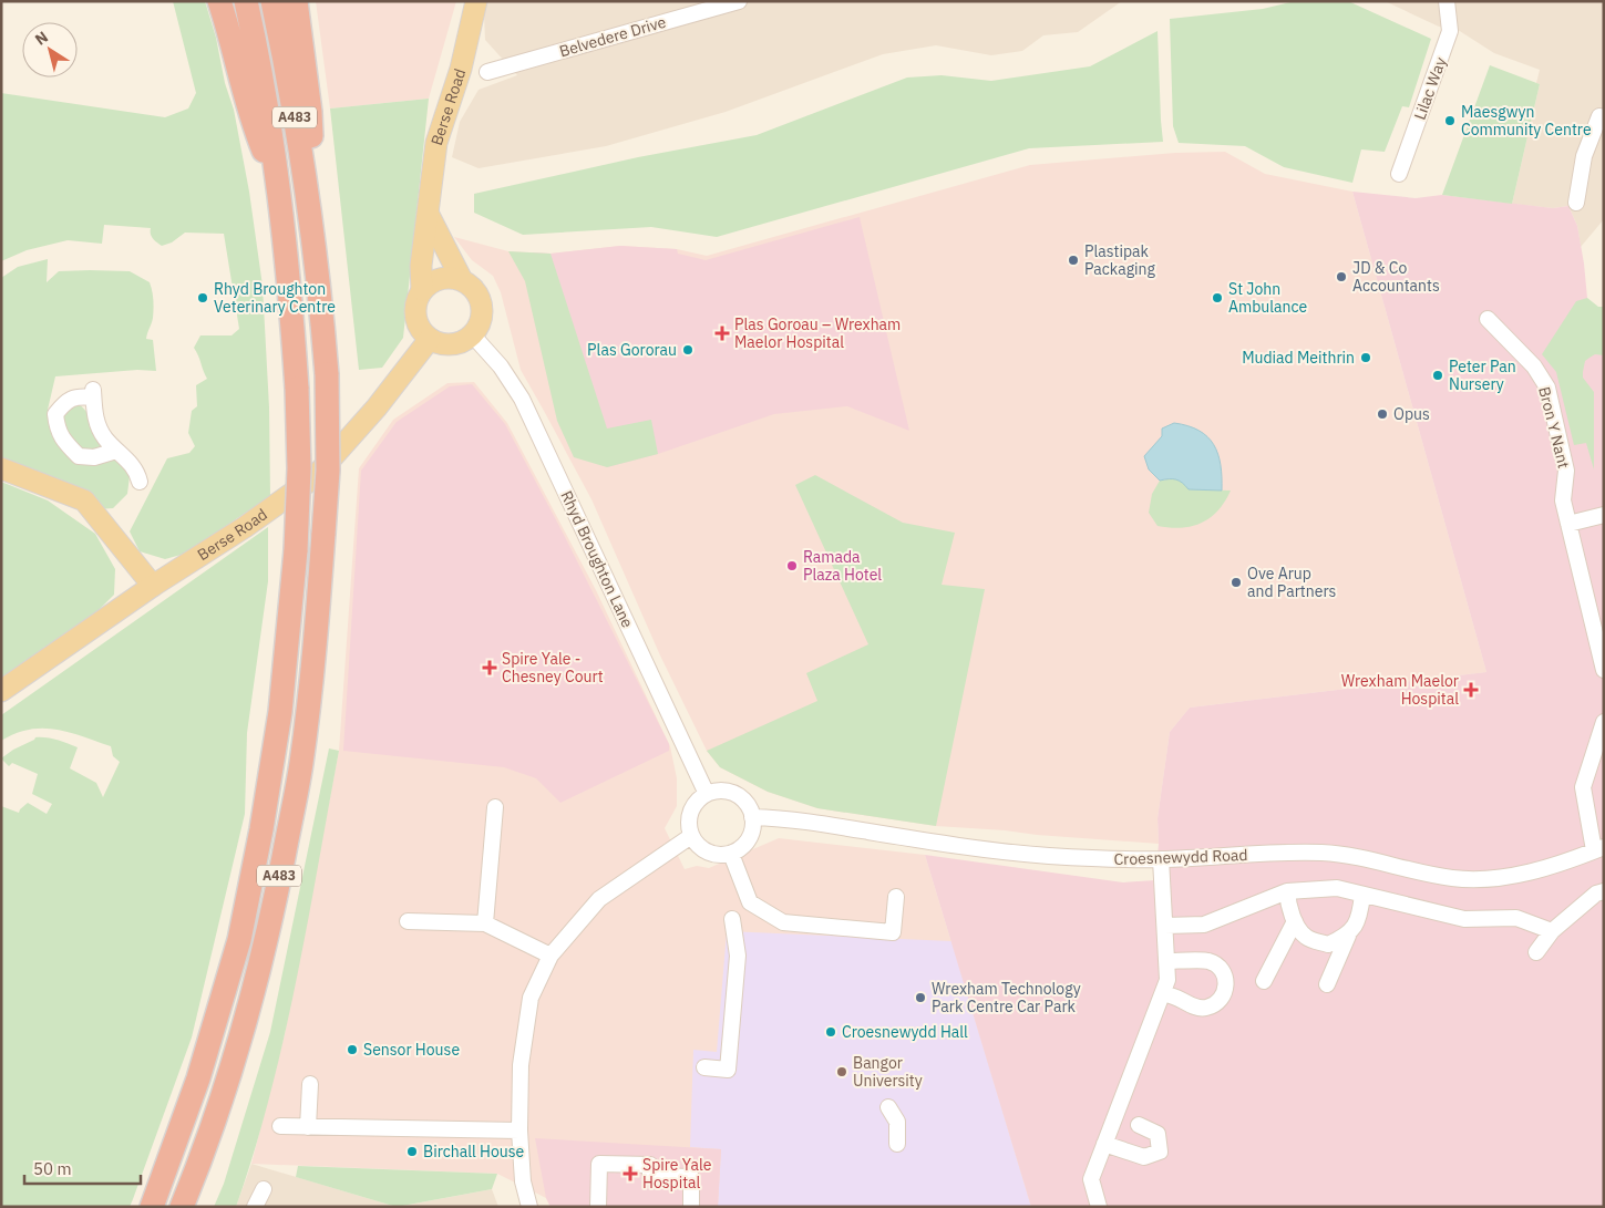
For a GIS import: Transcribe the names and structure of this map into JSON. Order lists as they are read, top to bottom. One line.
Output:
{"streets":{"highway":["A483"],"main road":["Berse Road"],"street":["Belvedere Drive","Lilac Way","Bron Y Nant","Rhyd Broughton Lane","Croesnewydd Road"]},"crossings":[["Berse Road","Rhyd Broughton Lane"],["Rhyd Broughton Lane","Croesnewydd Road"]],"places":{"other":["Maesgwyn Community Centre","Plastipak Packaging","JD & Co Accountants","Rhyd Broughton Veterinary Centre","St John Ambulance","Plas Gororau","Mudiad Meithrin","Peter Pan Nursery","Opus","Ramada Plaza Hotel","Ove Arup and Partners","Wrexham Technology Park Centre Car Park","Croesnewydd Hall","Sensor House","Bangor University","Birchall House"],"health":["Plas Goroau – Wrexham Maelor Hospital","Spire Yale - Chesney Court","Wrexham Maelor Hospital","Spire Yale Hospital"]},"scale_bar":"50 m","north":"top left"}
